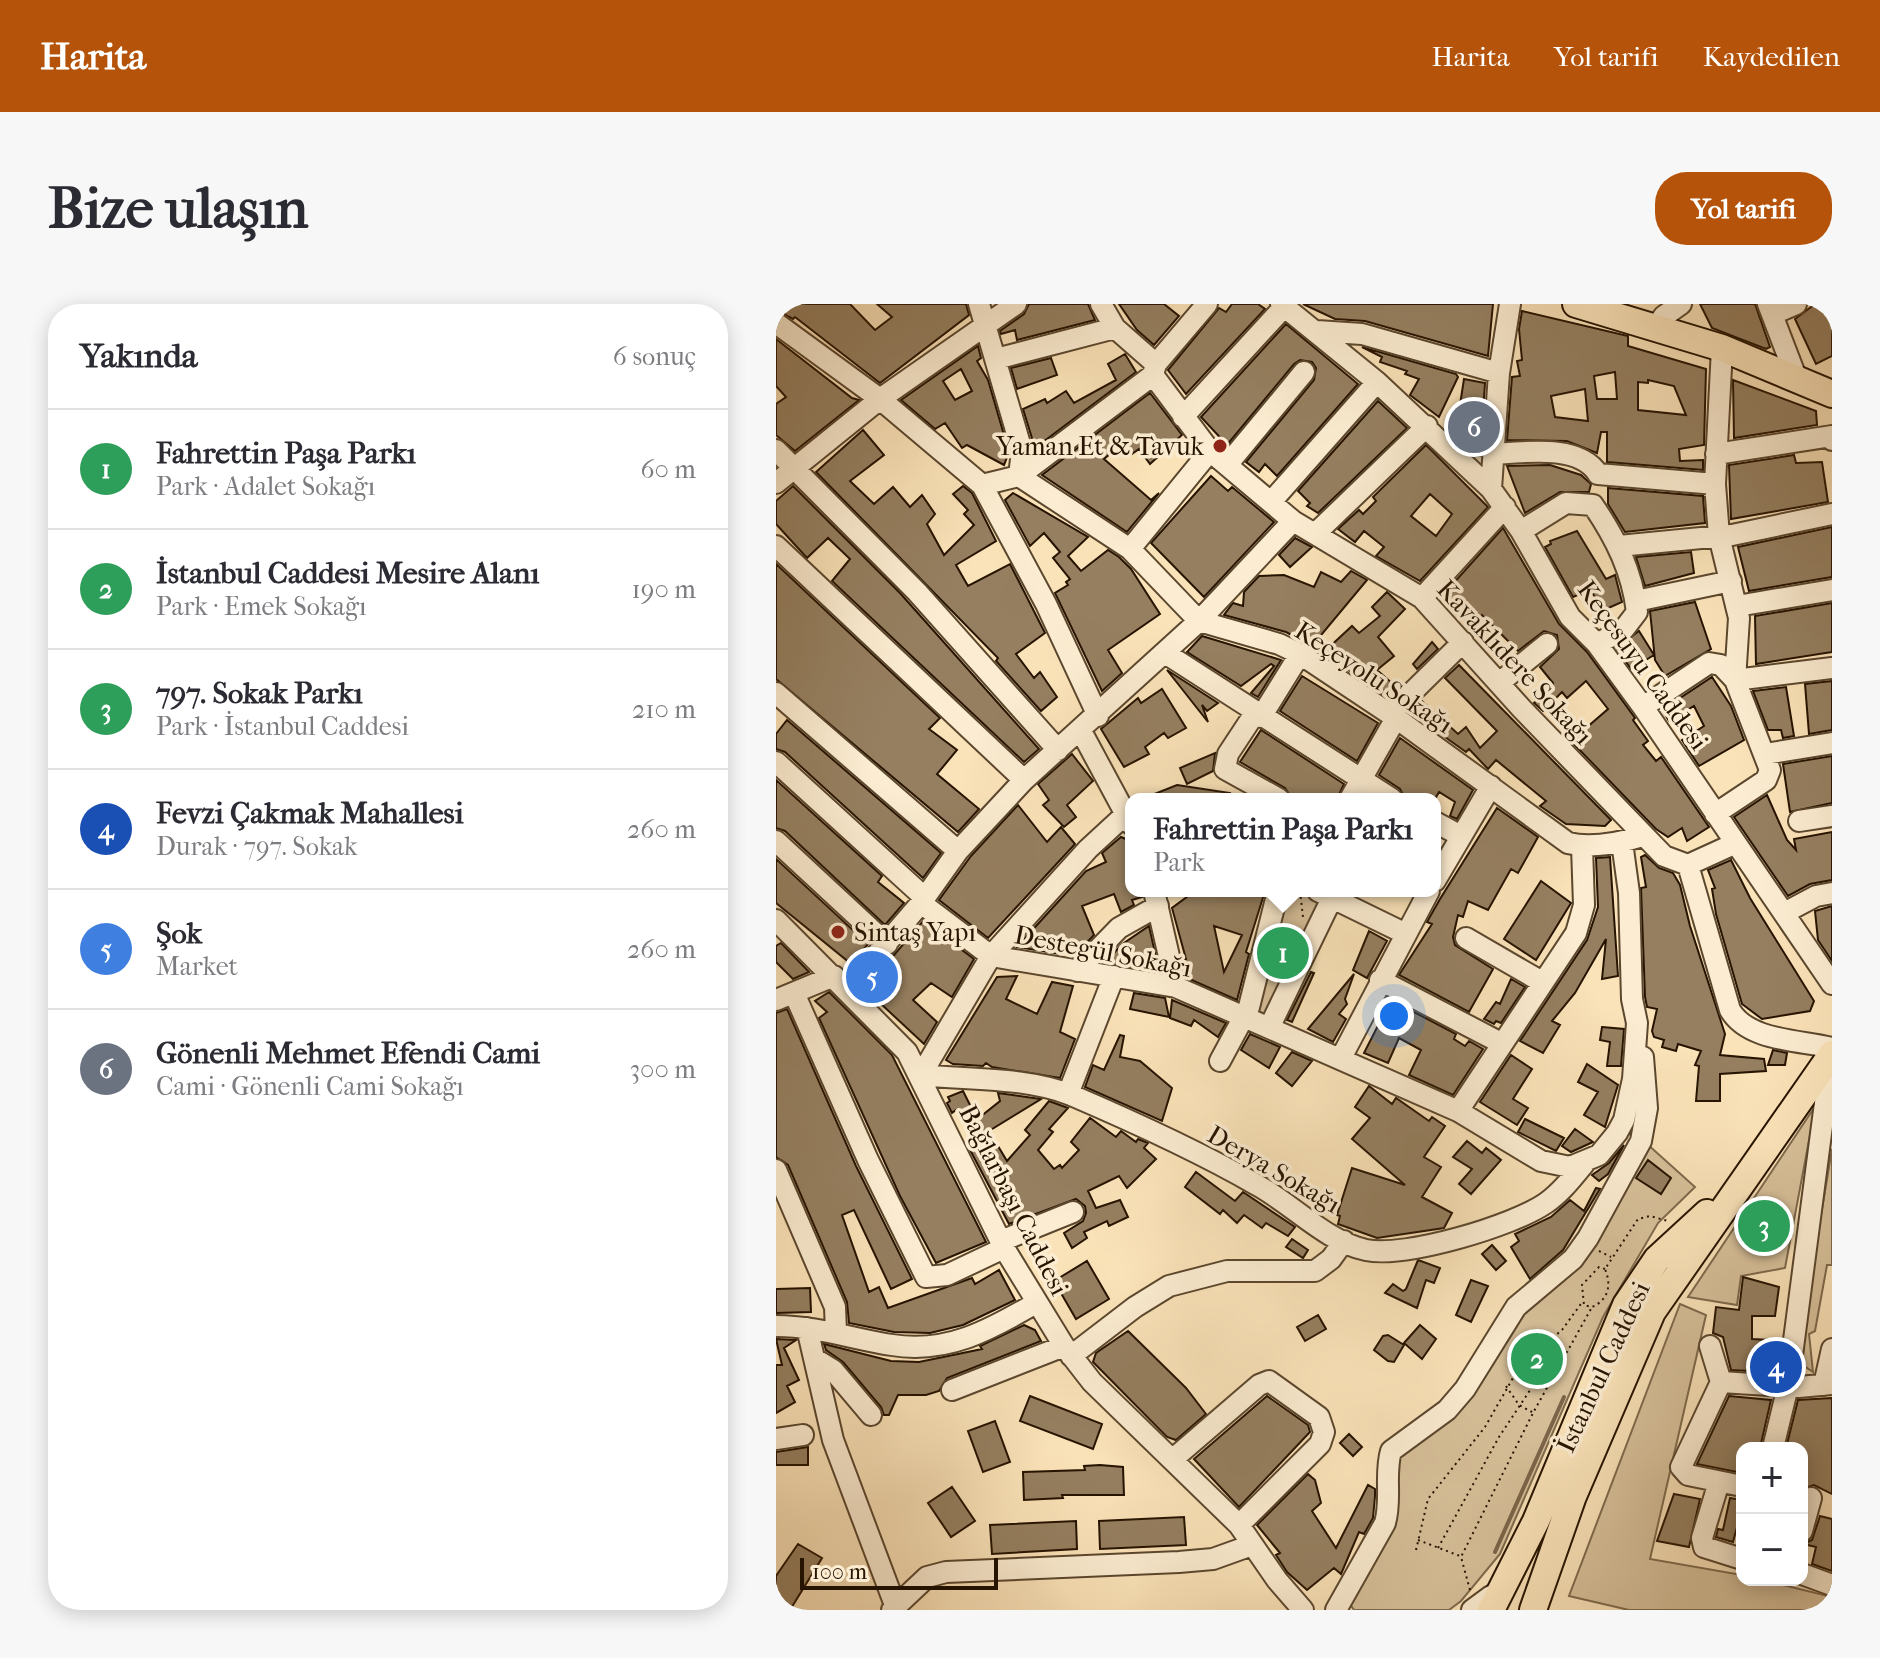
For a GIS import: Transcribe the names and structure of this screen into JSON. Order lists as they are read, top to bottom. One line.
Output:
{"streets":{"main road":["İstanbul Caddesi"],"street":["Kavaklıdere Sokağı","Keçesuyu Caddesi","Keçeyolu Sokağı","Destegül Sokağı","Derya Sokağı","Bağlarbaşı Caddesi"]},"crossings":[["Destegül Sokağı","Derya Sokağı"],["Derya Sokağı","Bağlarbaşı Caddesi"]],"places":["Yaman Et & Tavuk","Sintaş Yapı"],"scale_bar":"100 m","page":{"header":"Harita","nav":["Harita","Yol tarifi","Kaydedilen"],"buttons":"Yol tarifi","title":"Bize ulaşın","heading":["Yakında","6 sonuç"],"pins":["6","1","5","3","2","4"],"list":[{"mark":"1","name":"Fahrettin Paşa Parkı","note":"Park · Adalet Sokağı","value":"60 m"},{"mark":"2","name":"İstanbul Caddesi Mesire Alanı","note":"Park · Emek Sokağı","value":"190 m"},{"mark":"3","name":"797. Sokak Parkı","note":"Park · İstanbul Caddesi","value":"210 m"},{"mark":"4","name":"Fevzi Çakmak Mahallesi","note":"Durak · 797. Sokak","value":"260 m"},{"mark":"5","name":"Şok","note":"Market","value":"260 m"},{"mark":"6","name":"Gönenli Mehmet Efendi Cami","note":"Cami · Gönenli Cami Sokağı","value":"300 m"}],"popup":["Fahrettin Paşa Parkı","Park"],"map_buttons":["+","−"],"scale":"100 m"}}
